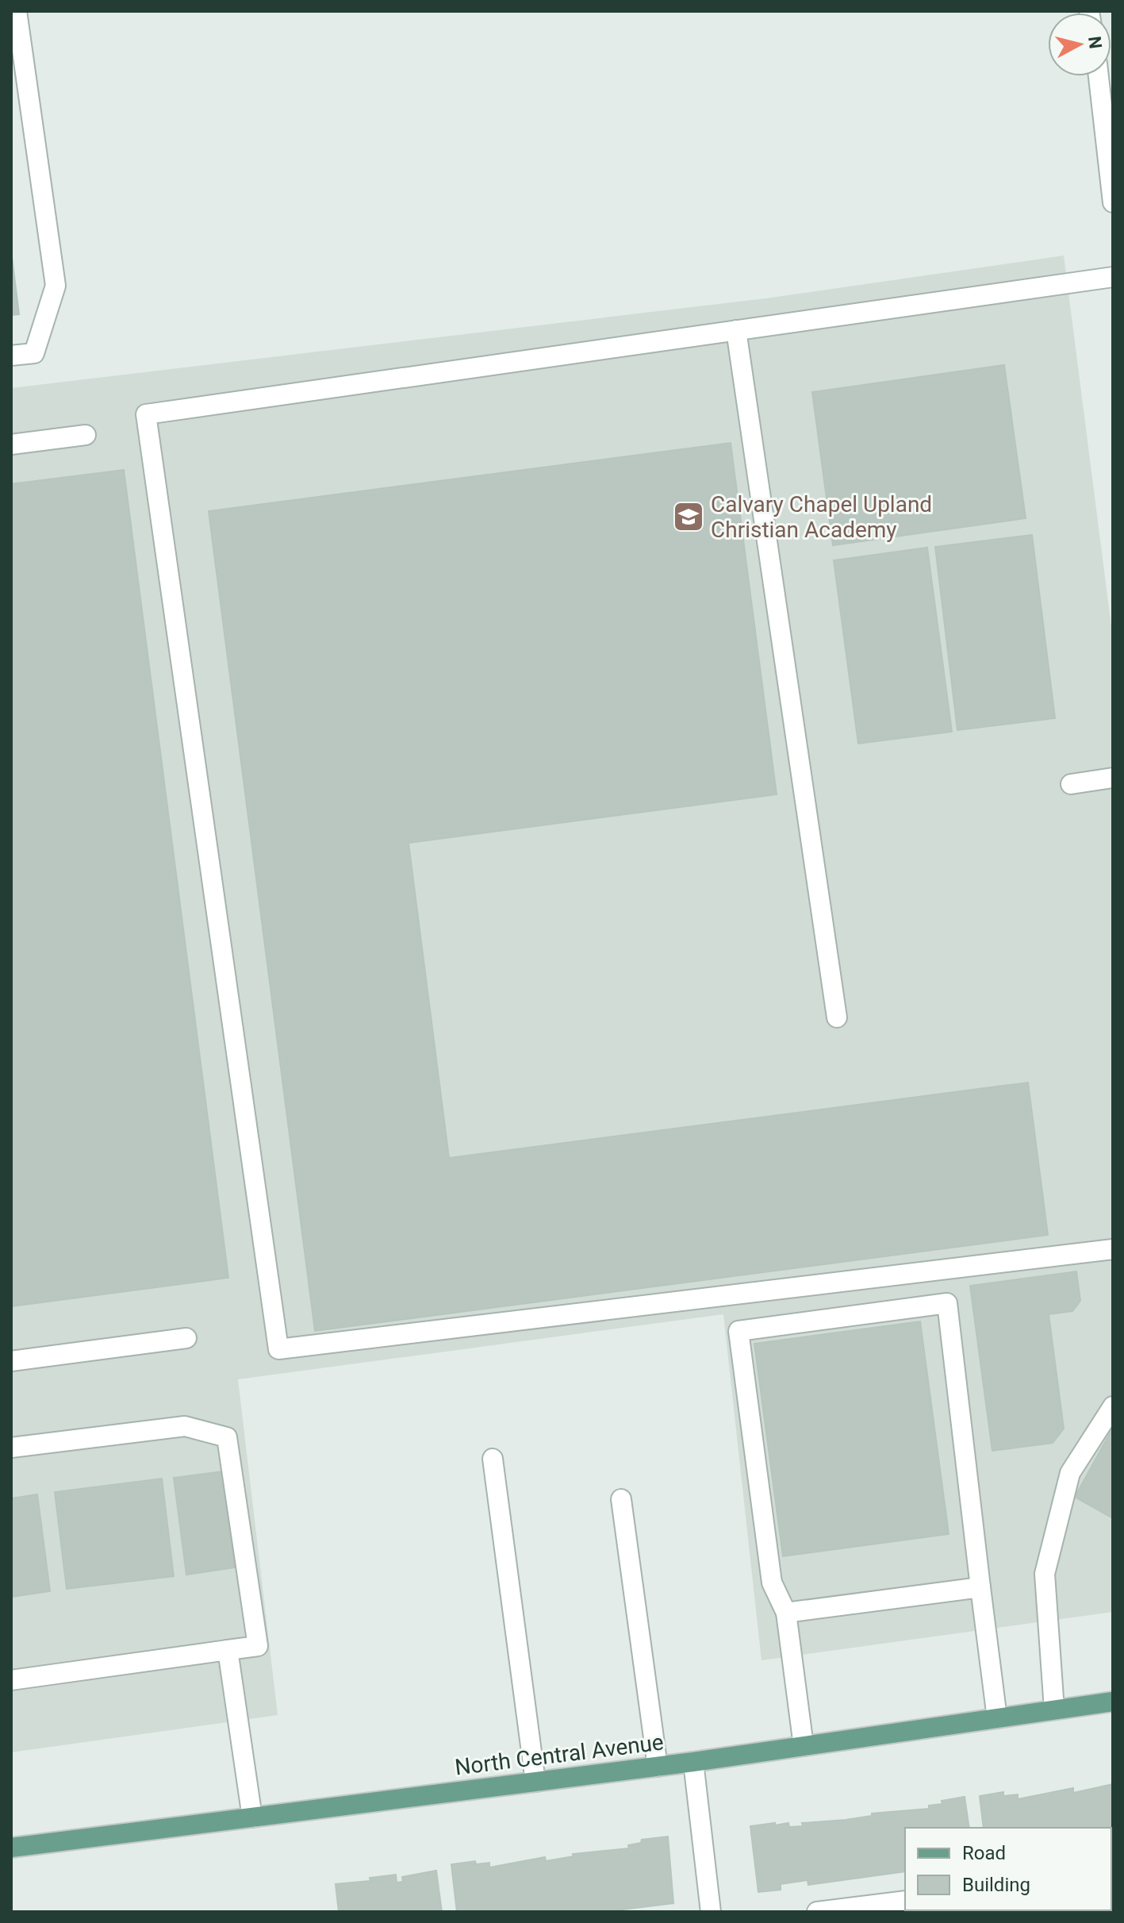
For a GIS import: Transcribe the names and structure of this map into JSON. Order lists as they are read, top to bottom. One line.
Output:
{"streets":{"main road":["North Central Avenue"]},"places":{"school or university":["Calvary Chapel Upland Christian Academy"]},"legend":["Road","Building"],"north":"right"}
